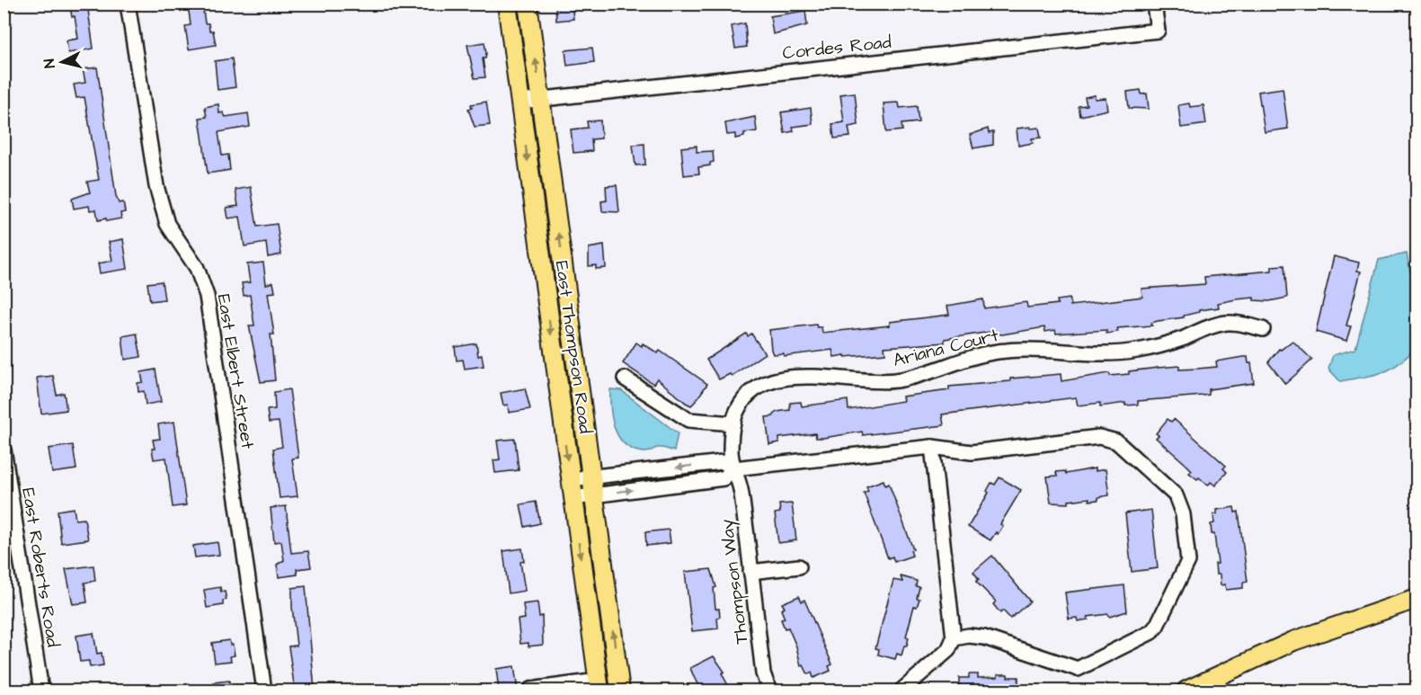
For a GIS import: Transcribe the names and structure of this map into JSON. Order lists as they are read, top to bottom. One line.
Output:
{"streets":{"main road":["East Thompson Road"],"street":["Cordes Road","Ariana Court","East Elbert Street","East Roberts Road","Thompson Way"]},"crossings":[["Cordes Road","East Thompson Road"],["Ariana Court","Thompson Way"]],"north":"left"}
